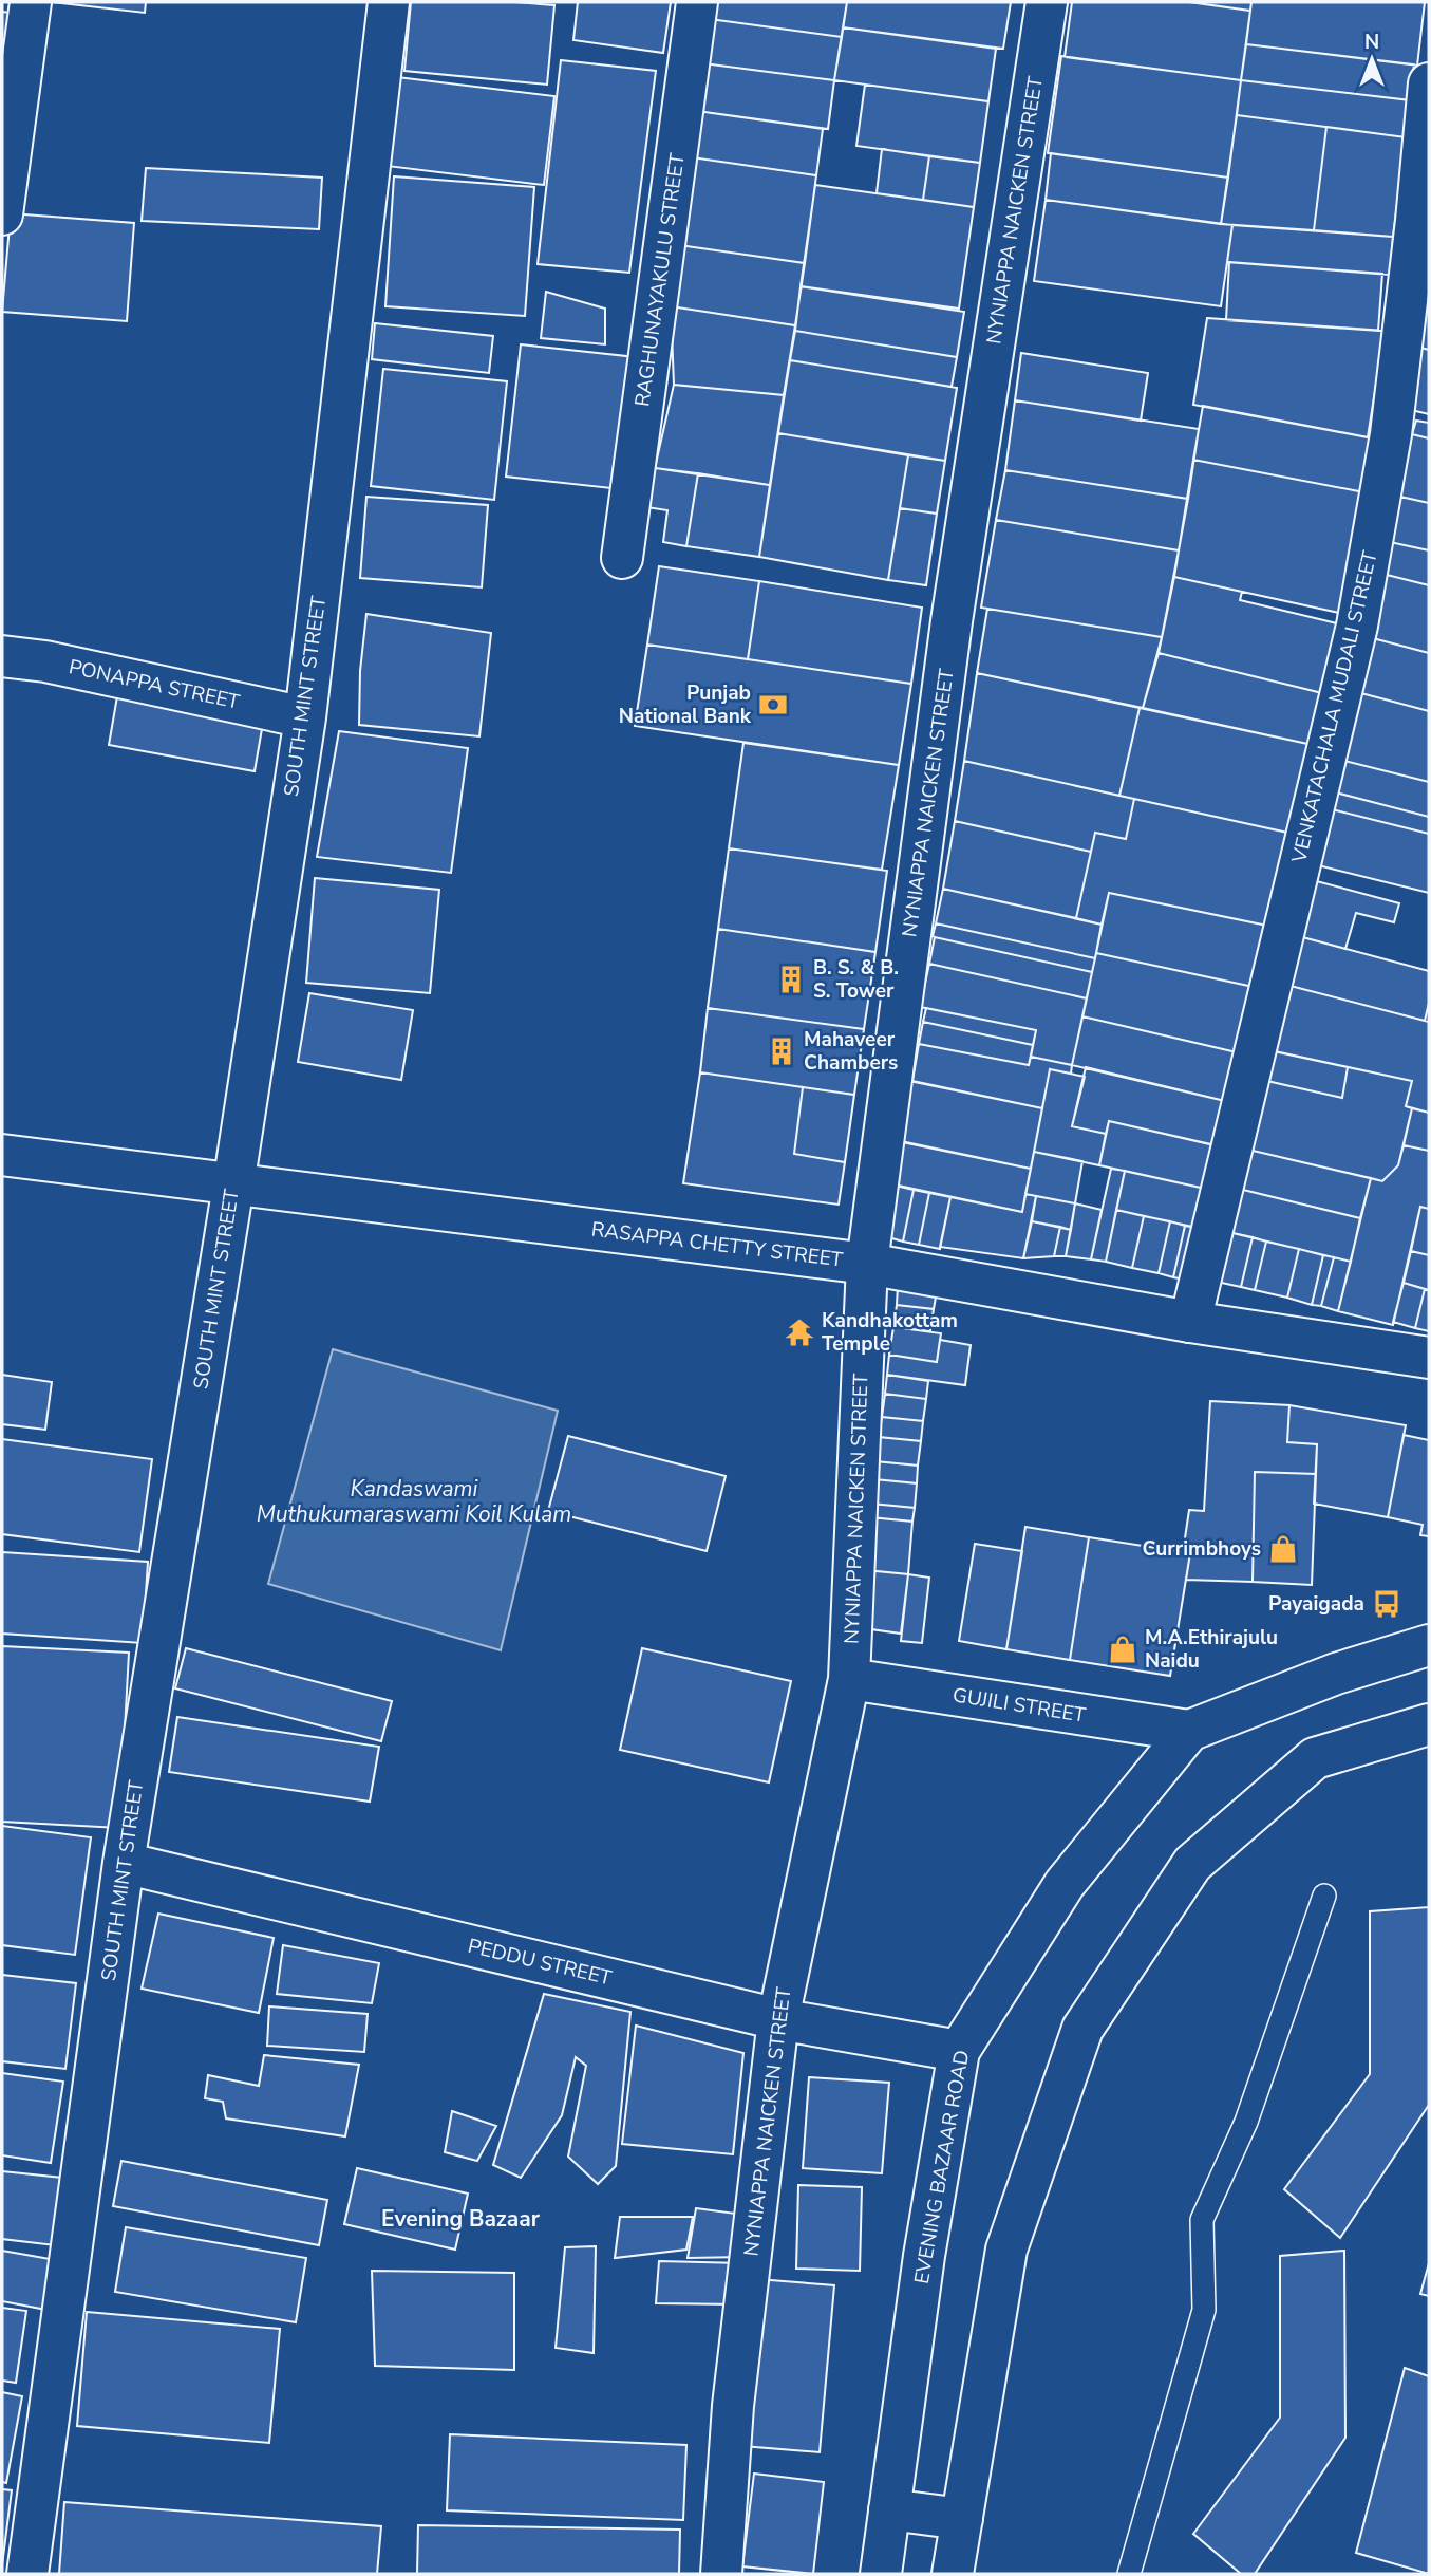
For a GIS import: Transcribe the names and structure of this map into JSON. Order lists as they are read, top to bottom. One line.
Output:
{"streets":{"street":["NYNIAPPA NAICKEN STREET","RAGHUNAYAKULU STREET","PONAPPA STREET","SOUTH MINT STREET","VENKATACHALA MUDALI STREET","RASAPPA CHETTY STREET","GUJILI STREET","PEDDU STREET","EVENING BAZAAR ROAD"]},"crossings":[["NYNIAPPA NAICKEN STREET","RASAPPA CHETTY STREET"],["NYNIAPPA NAICKEN STREET","GUJILI STREET"],["NYNIAPPA NAICKEN STREET","PEDDU STREET"],["PONAPPA STREET","SOUTH MINT STREET"],["SOUTH MINT STREET","RASAPPA CHETTY STREET"],["SOUTH MINT STREET","PEDDU STREET"],["VENKATACHALA MUDALI STREET","RASAPPA CHETTY STREET"],["GUJILI STREET","EVENING BAZAAR ROAD"],["PEDDU STREET","EVENING BAZAAR ROAD"]],"districts":["Evening Bazaar"],"water":["Kandaswami Muthukumaraswami Koil Kulam"],"places":{"bank":["Punjab National Bank"],"building":["B. S. & B. S. Tower","Mahaveer Chambers"],"temple":["Kandhakottam Temple"],"shop":["Currimbhoys","M.A.Ethirajulu Naidu"],"bus stop":["Payaigada"]},"north":"top"}
